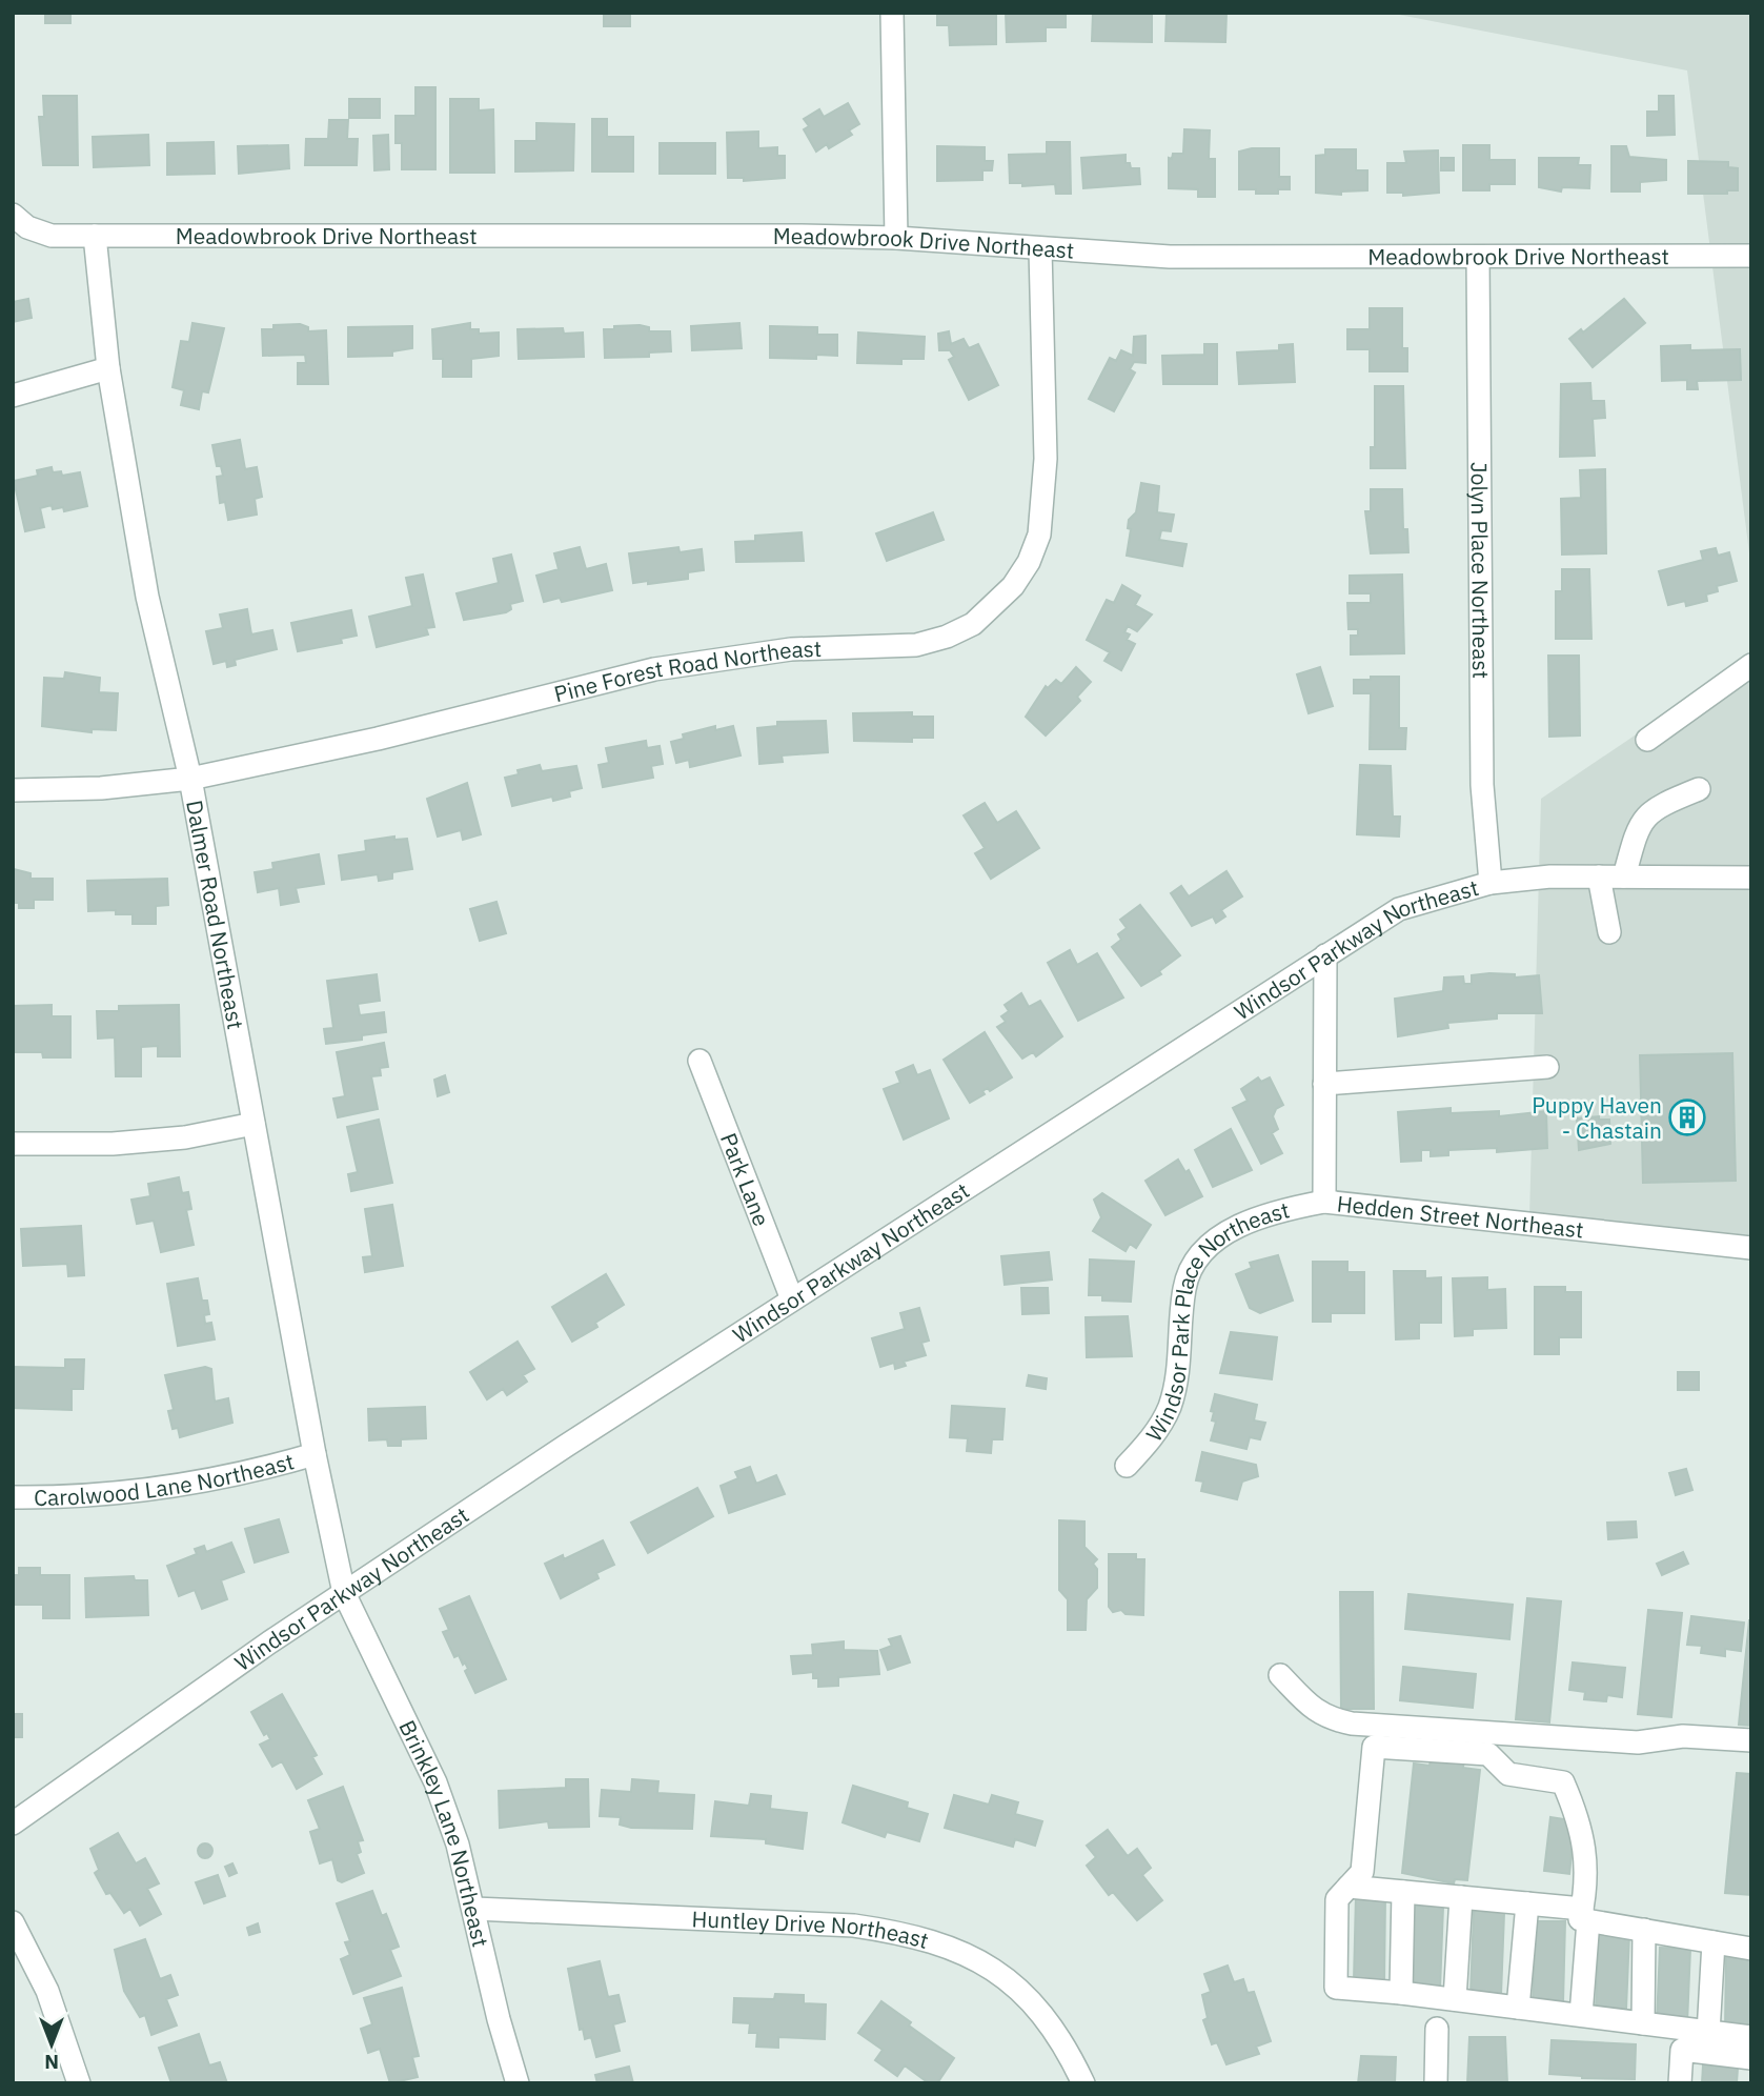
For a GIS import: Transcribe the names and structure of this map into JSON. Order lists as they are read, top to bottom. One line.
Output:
{"streets":{"street":["Meadowbrook Drive Northeast","Jolyn Place Northeast","Pine Forest Road Northeast","Dalmer Road Northeast","Windsor Parkway Northeast","Park Lane","Hedden Street Northeast","Windsor Park Place Northeast","Carolwood Lane Northeast","Brinkley Lane Northeast","Huntley Drive Northeast"]},"crossings":[["Meadowbrook Drive Northeast","Jolyn Place Northeast"],["Meadowbrook Drive Northeast","Pine Forest Road Northeast"],["Meadowbrook Drive Northeast","Dalmer Road Northeast"],["Jolyn Place Northeast","Windsor Parkway Northeast"],["Pine Forest Road Northeast","Dalmer Road Northeast"],["Dalmer Road Northeast","Windsor Parkway Northeast"],["Dalmer Road Northeast","Carolwood Lane Northeast"],["Dalmer Road Northeast","Brinkley Lane Northeast"],["Windsor Parkway Northeast","Park Lane"],["Windsor Parkway Northeast","Hedden Street Northeast"],["Windsor Parkway Northeast","Brinkley Lane Northeast"],["Hedden Street Northeast","Windsor Park Place Northeast"],["Brinkley Lane Northeast","Huntley Drive Northeast"]],"places":{"building":["Puppy Haven - Chastain"]},"north":"bottom"}
